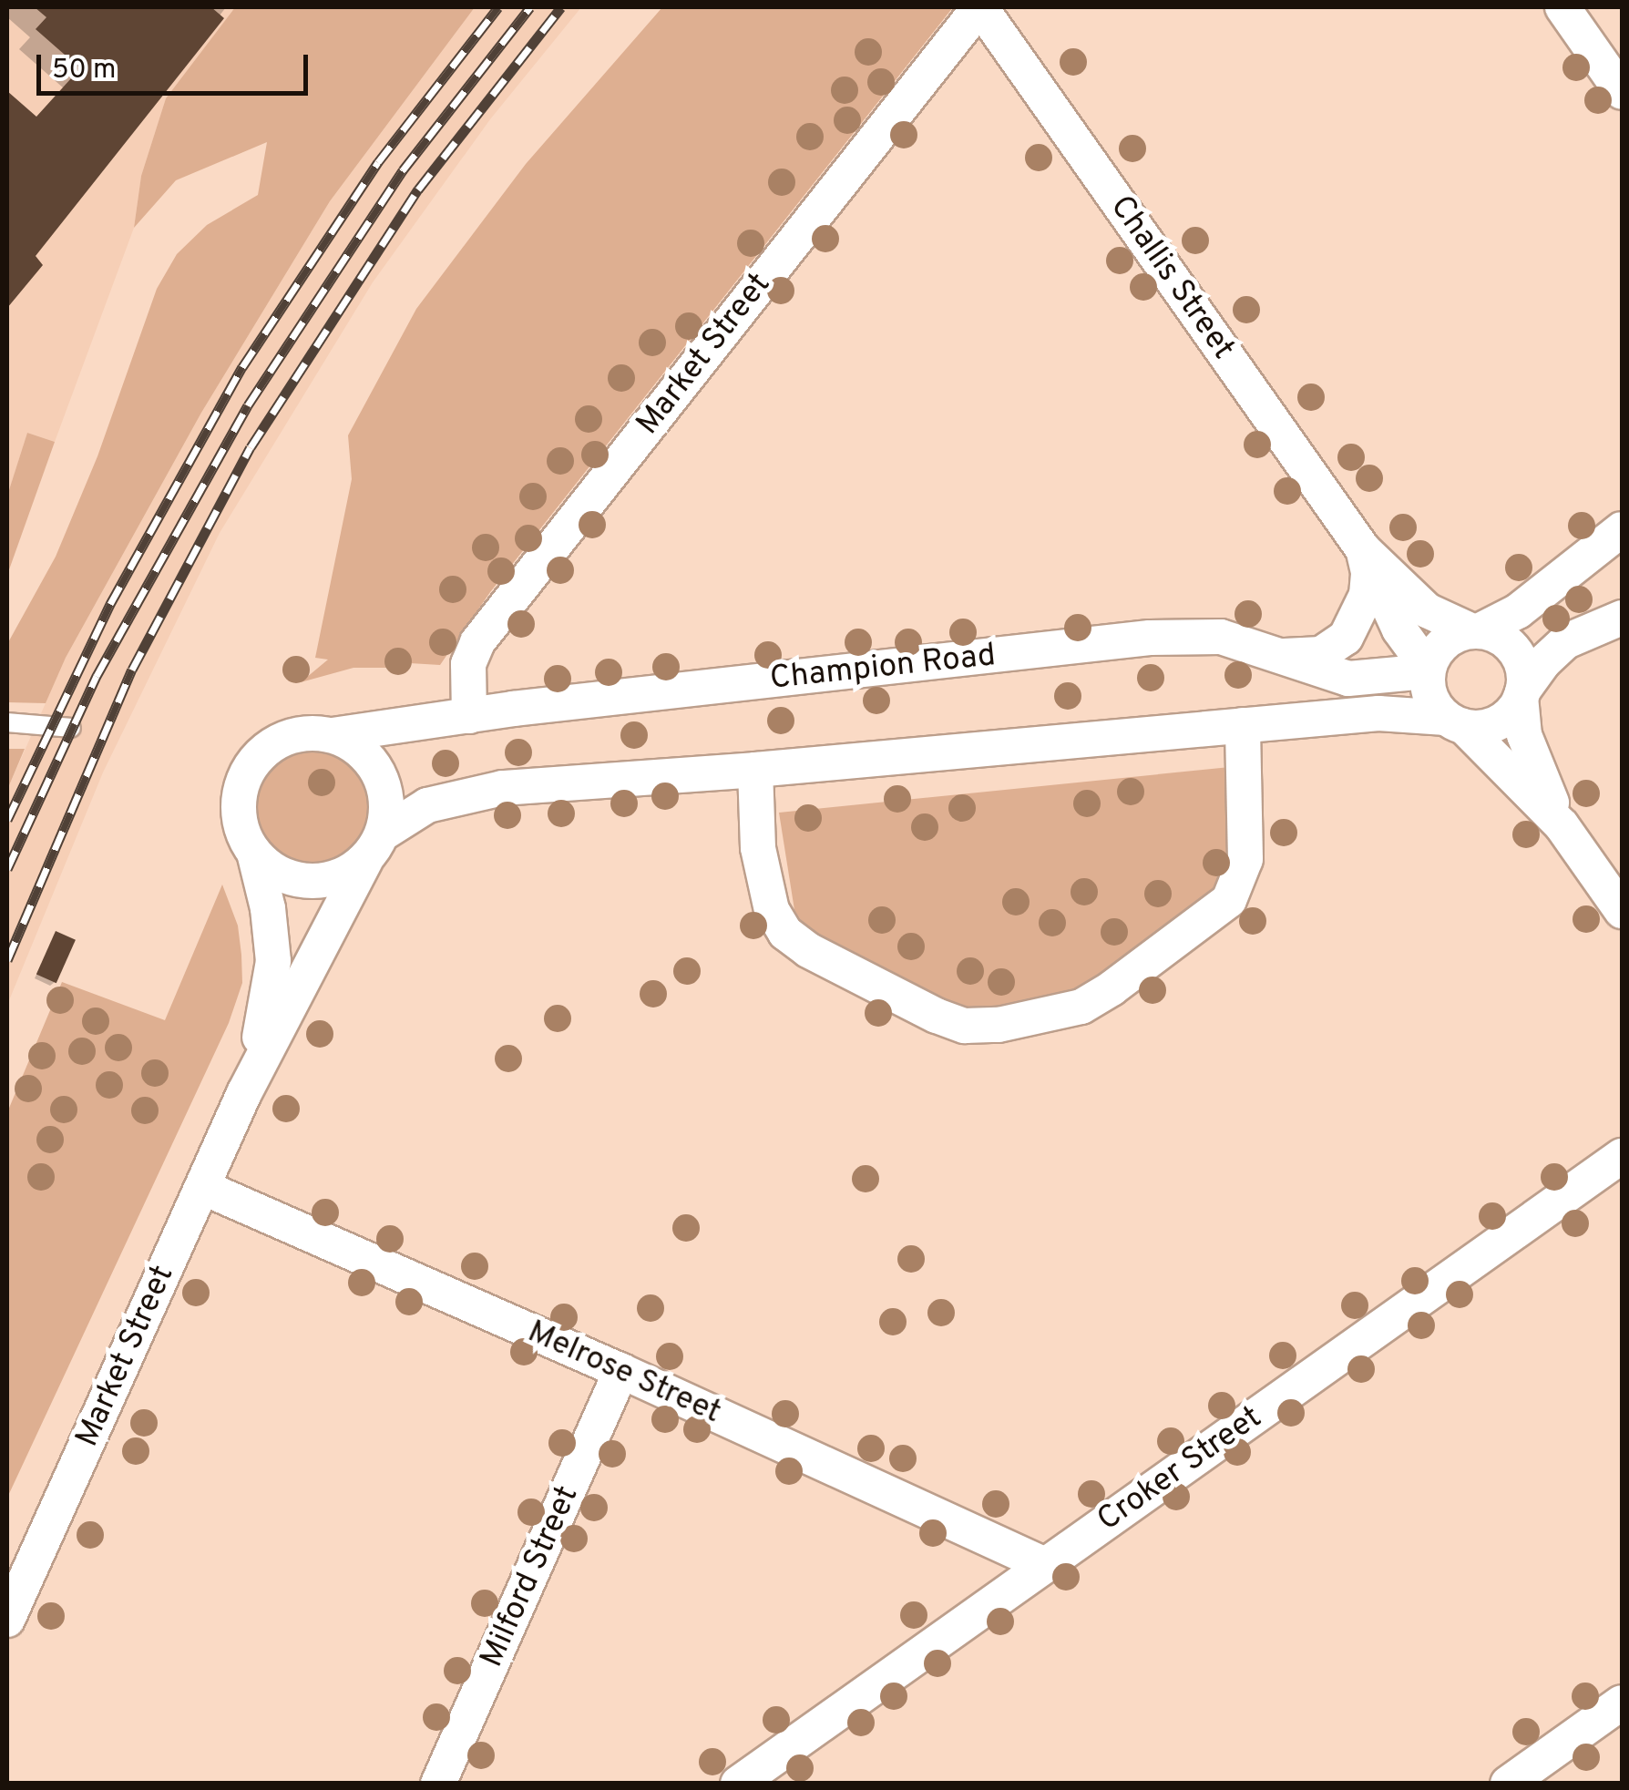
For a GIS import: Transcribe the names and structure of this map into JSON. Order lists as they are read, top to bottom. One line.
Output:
{"streets":{"street":["Challis Street","Market Street","Champion Road","Melrose Street","Croker Street","Milford Street"]},"crossings":[["Challis Street","Market Street"],["Challis Street","Champion Road"],["Market Street","Champion Road"],["Market Street","Melrose Street"],["Melrose Street","Croker Street"],["Melrose Street","Milford Street"]],"scale_bar":"50 m"}
